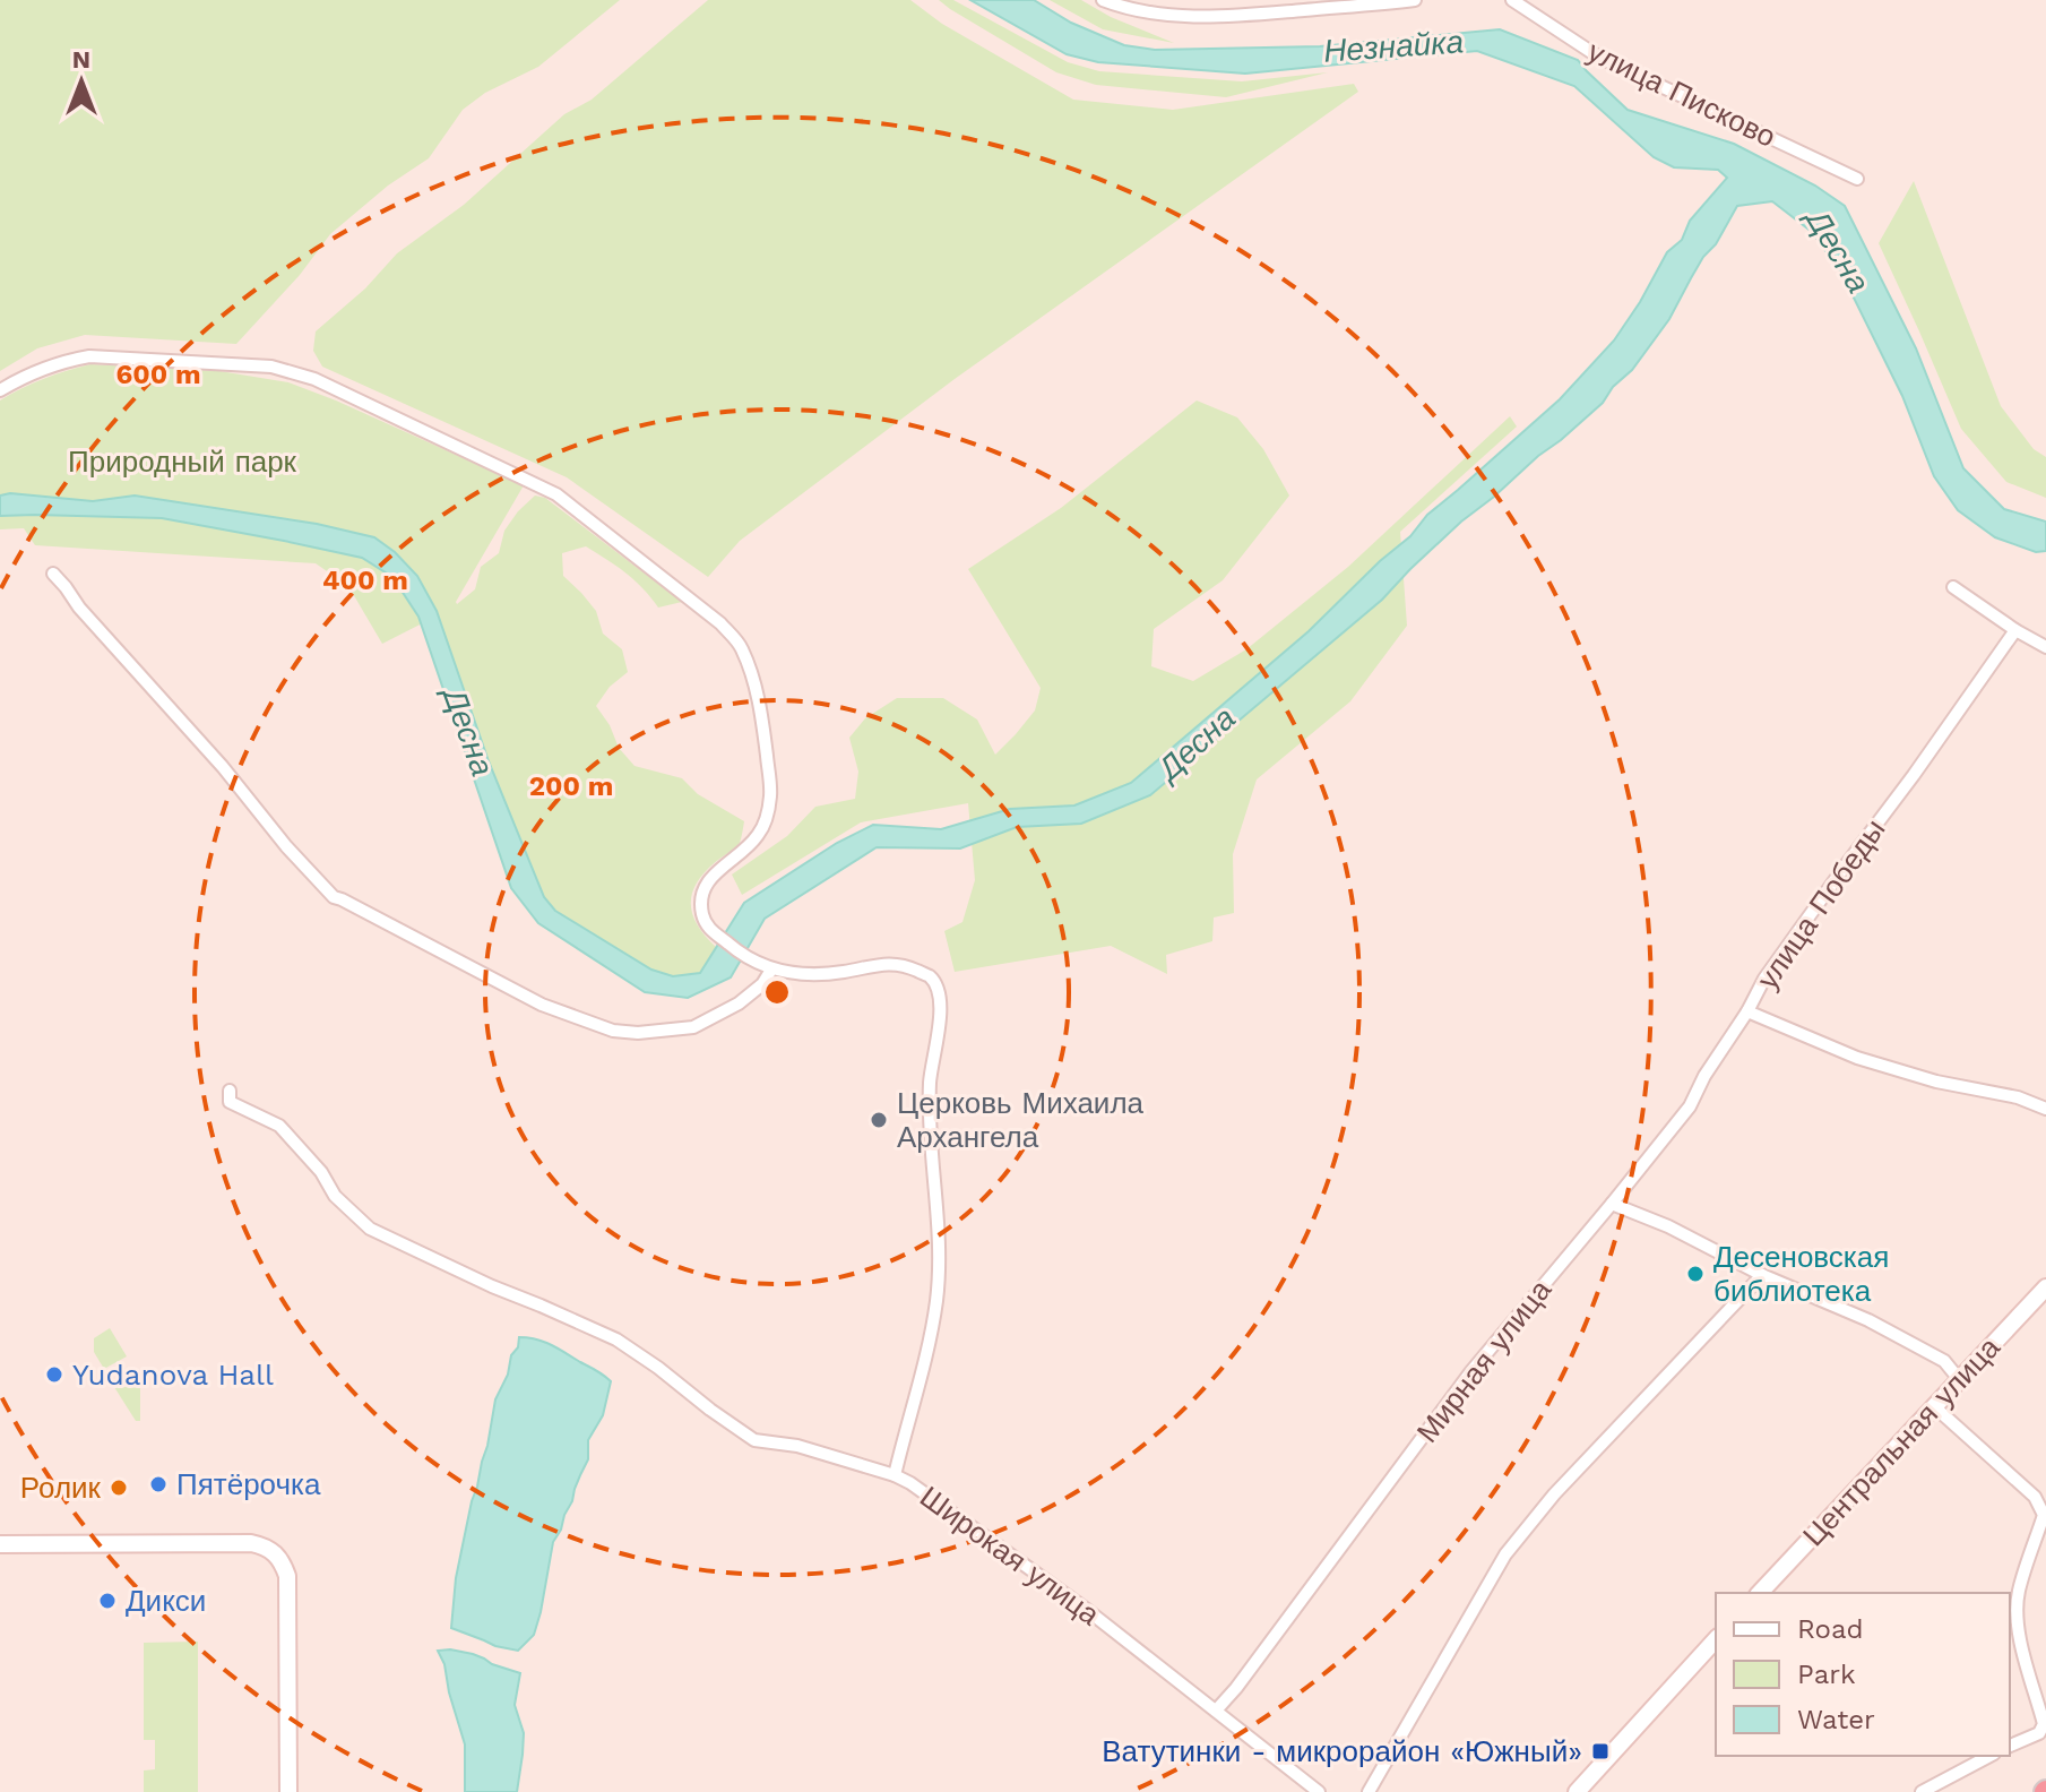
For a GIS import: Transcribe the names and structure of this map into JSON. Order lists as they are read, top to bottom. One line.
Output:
{"streets":{"street":["улица Писково","улица Победы","Мирная улица","Центральная улица","Широкая улица"]},"crossings":[["улица Победы","Мирная улица"],["Мирная улица","Широкая улица"]],"water":["Незнайка","Десна"],"parks":["Природный парк"],"places":{"other":["Церковь Михаила Архангела","Десеновская библиотека","Yudanova Hall","Пятёрочка","Ролик","Дикси"],"transit":["Ватутинки - микрорайон «Южный»"]},"legend":["Road","Park","Water"],"north":"top","rings":["600 m","400 m","200 m"]}
